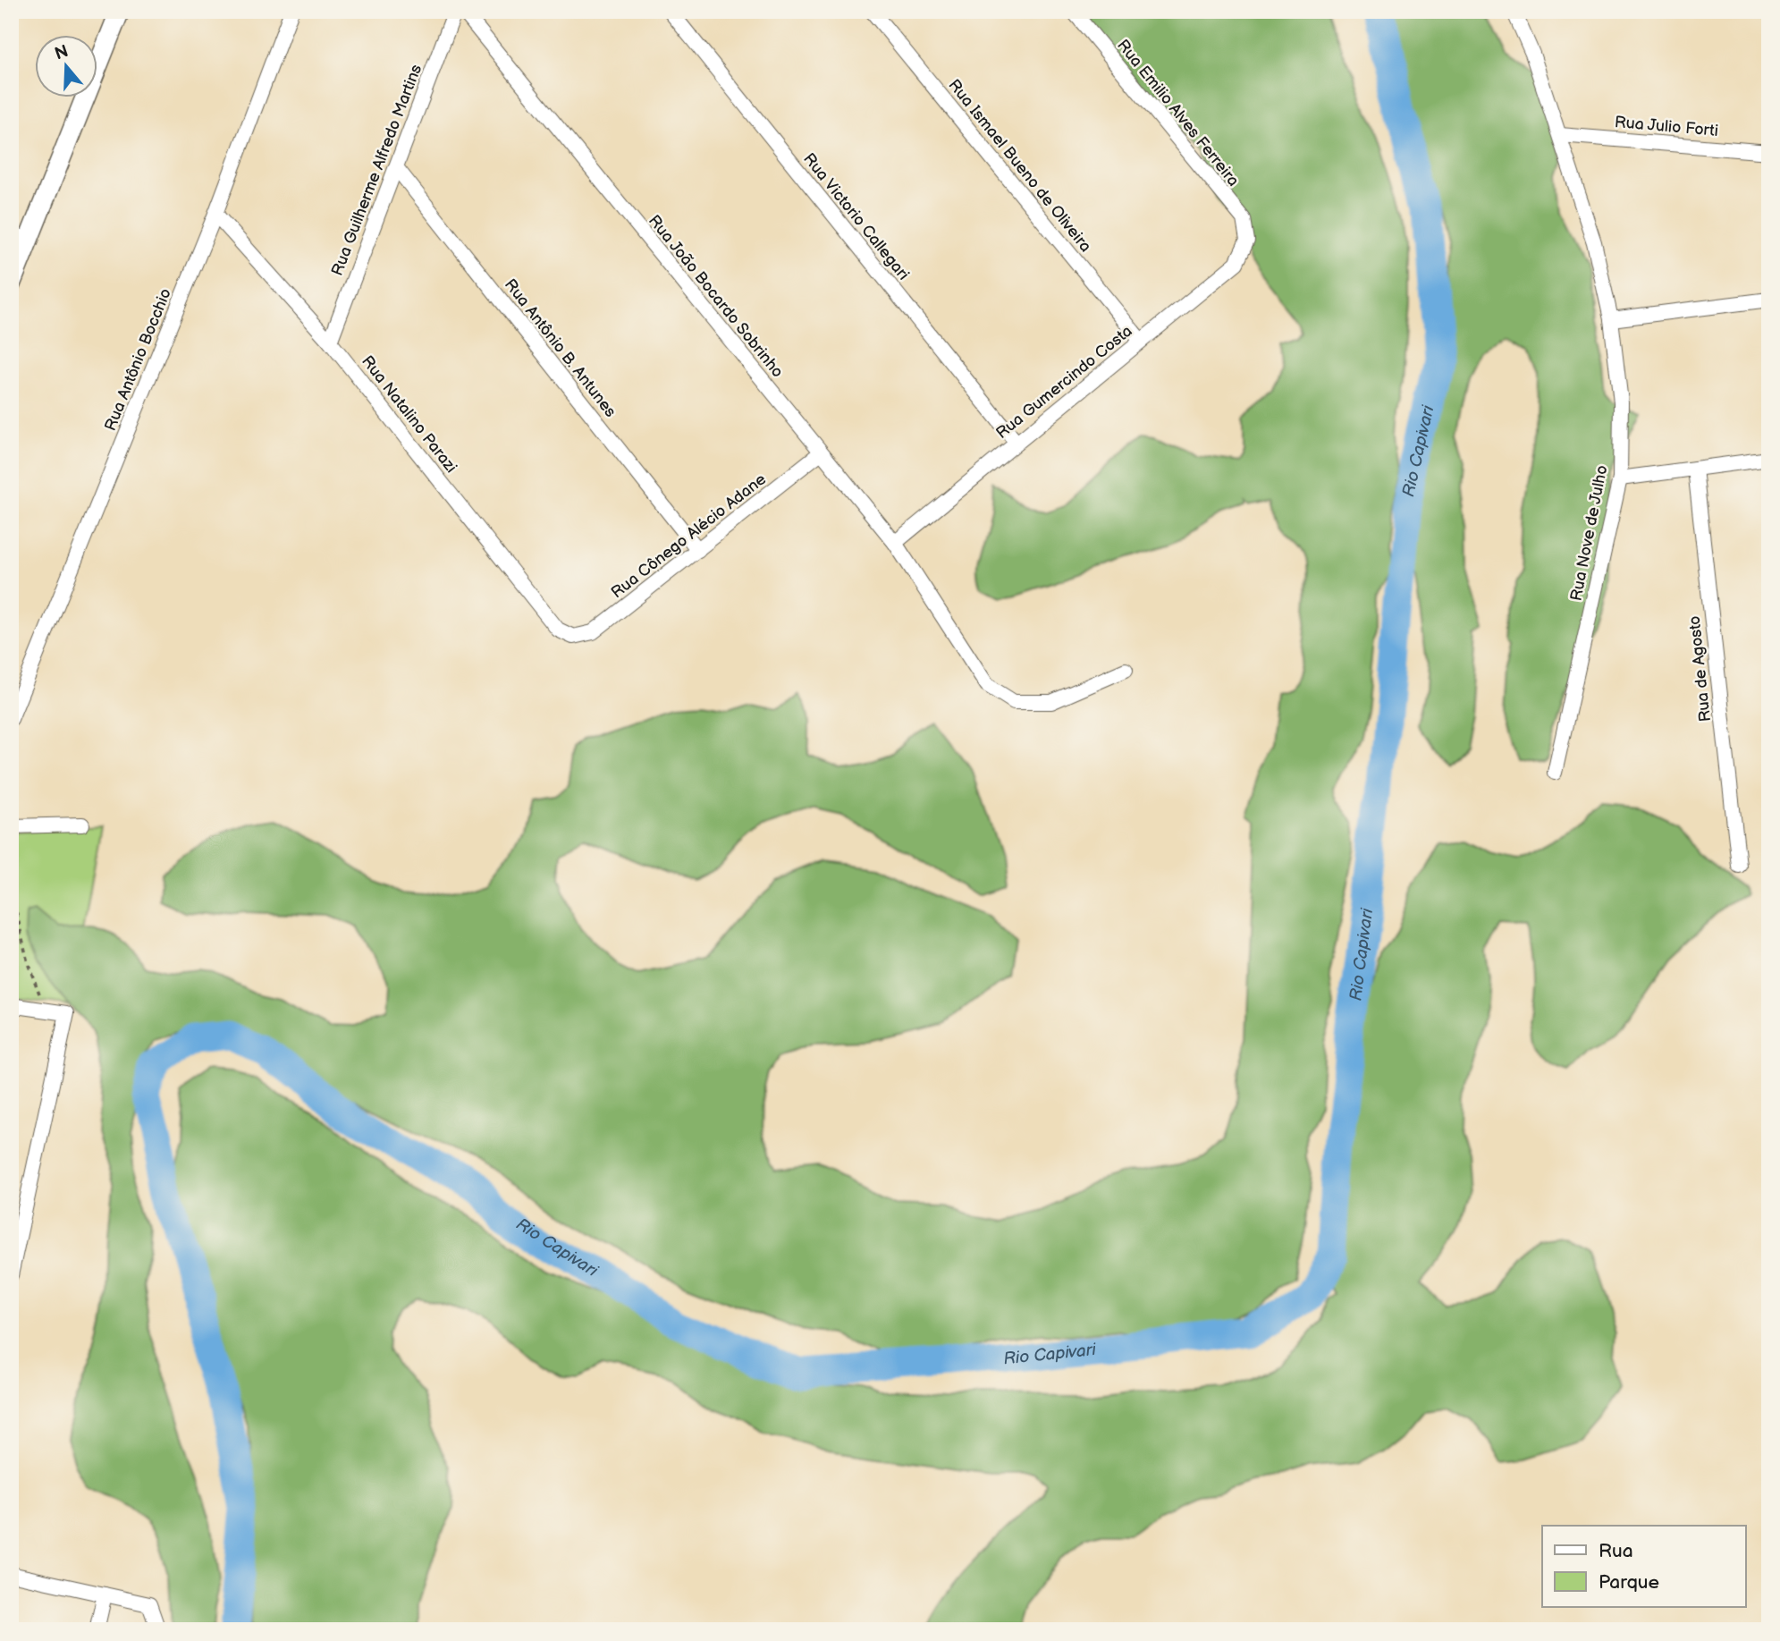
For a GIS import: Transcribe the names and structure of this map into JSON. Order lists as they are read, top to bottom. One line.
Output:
{"streets":{"street":["Rua Emilio Alves Ferreira","Rua Julio Forti","Rua Ismael Bueno de Oliveira","Rua Guilherme Alfredo Martins","Rua Victorio Callegari","Rua João Bocardo Sobrinho","Rua Antônio B. Antunes","Rua Antônio Bocchio","Rua Gumercindo Costa","Rua Natalino Parazi","Rua Nove de Julho","Rua Cônego Alécio Adane","Rua de Agosto"]},"crossings":[["Rua Emilio Alves Ferreira","Rua Gumercindo Costa"],["Rua Julio Forti","Rua Nove de Julho"],["Rua Ismael Bueno de Oliveira","Rua Gumercindo Costa"],["Rua Guilherme Alfredo Martins","Rua Antônio B. Antunes"],["Rua Guilherme Alfredo Martins","Rua Natalino Parazi"],["Rua Victorio Callegari","Rua Gumercindo Costa"],["Rua João Bocardo Sobrinho","Rua Gumercindo Costa"],["Rua João Bocardo Sobrinho","Rua Cônego Alécio Adane"],["Rua Antônio B. Antunes","Rua Cônego Alécio Adane"],["Rua Antônio Bocchio","Rua Natalino Parazi"],["Rua Natalino Parazi","Rua Cônego Alécio Adane"]],"water":["Rio Capivari"],"legend":["Rua","Parque"],"north":"top"}
